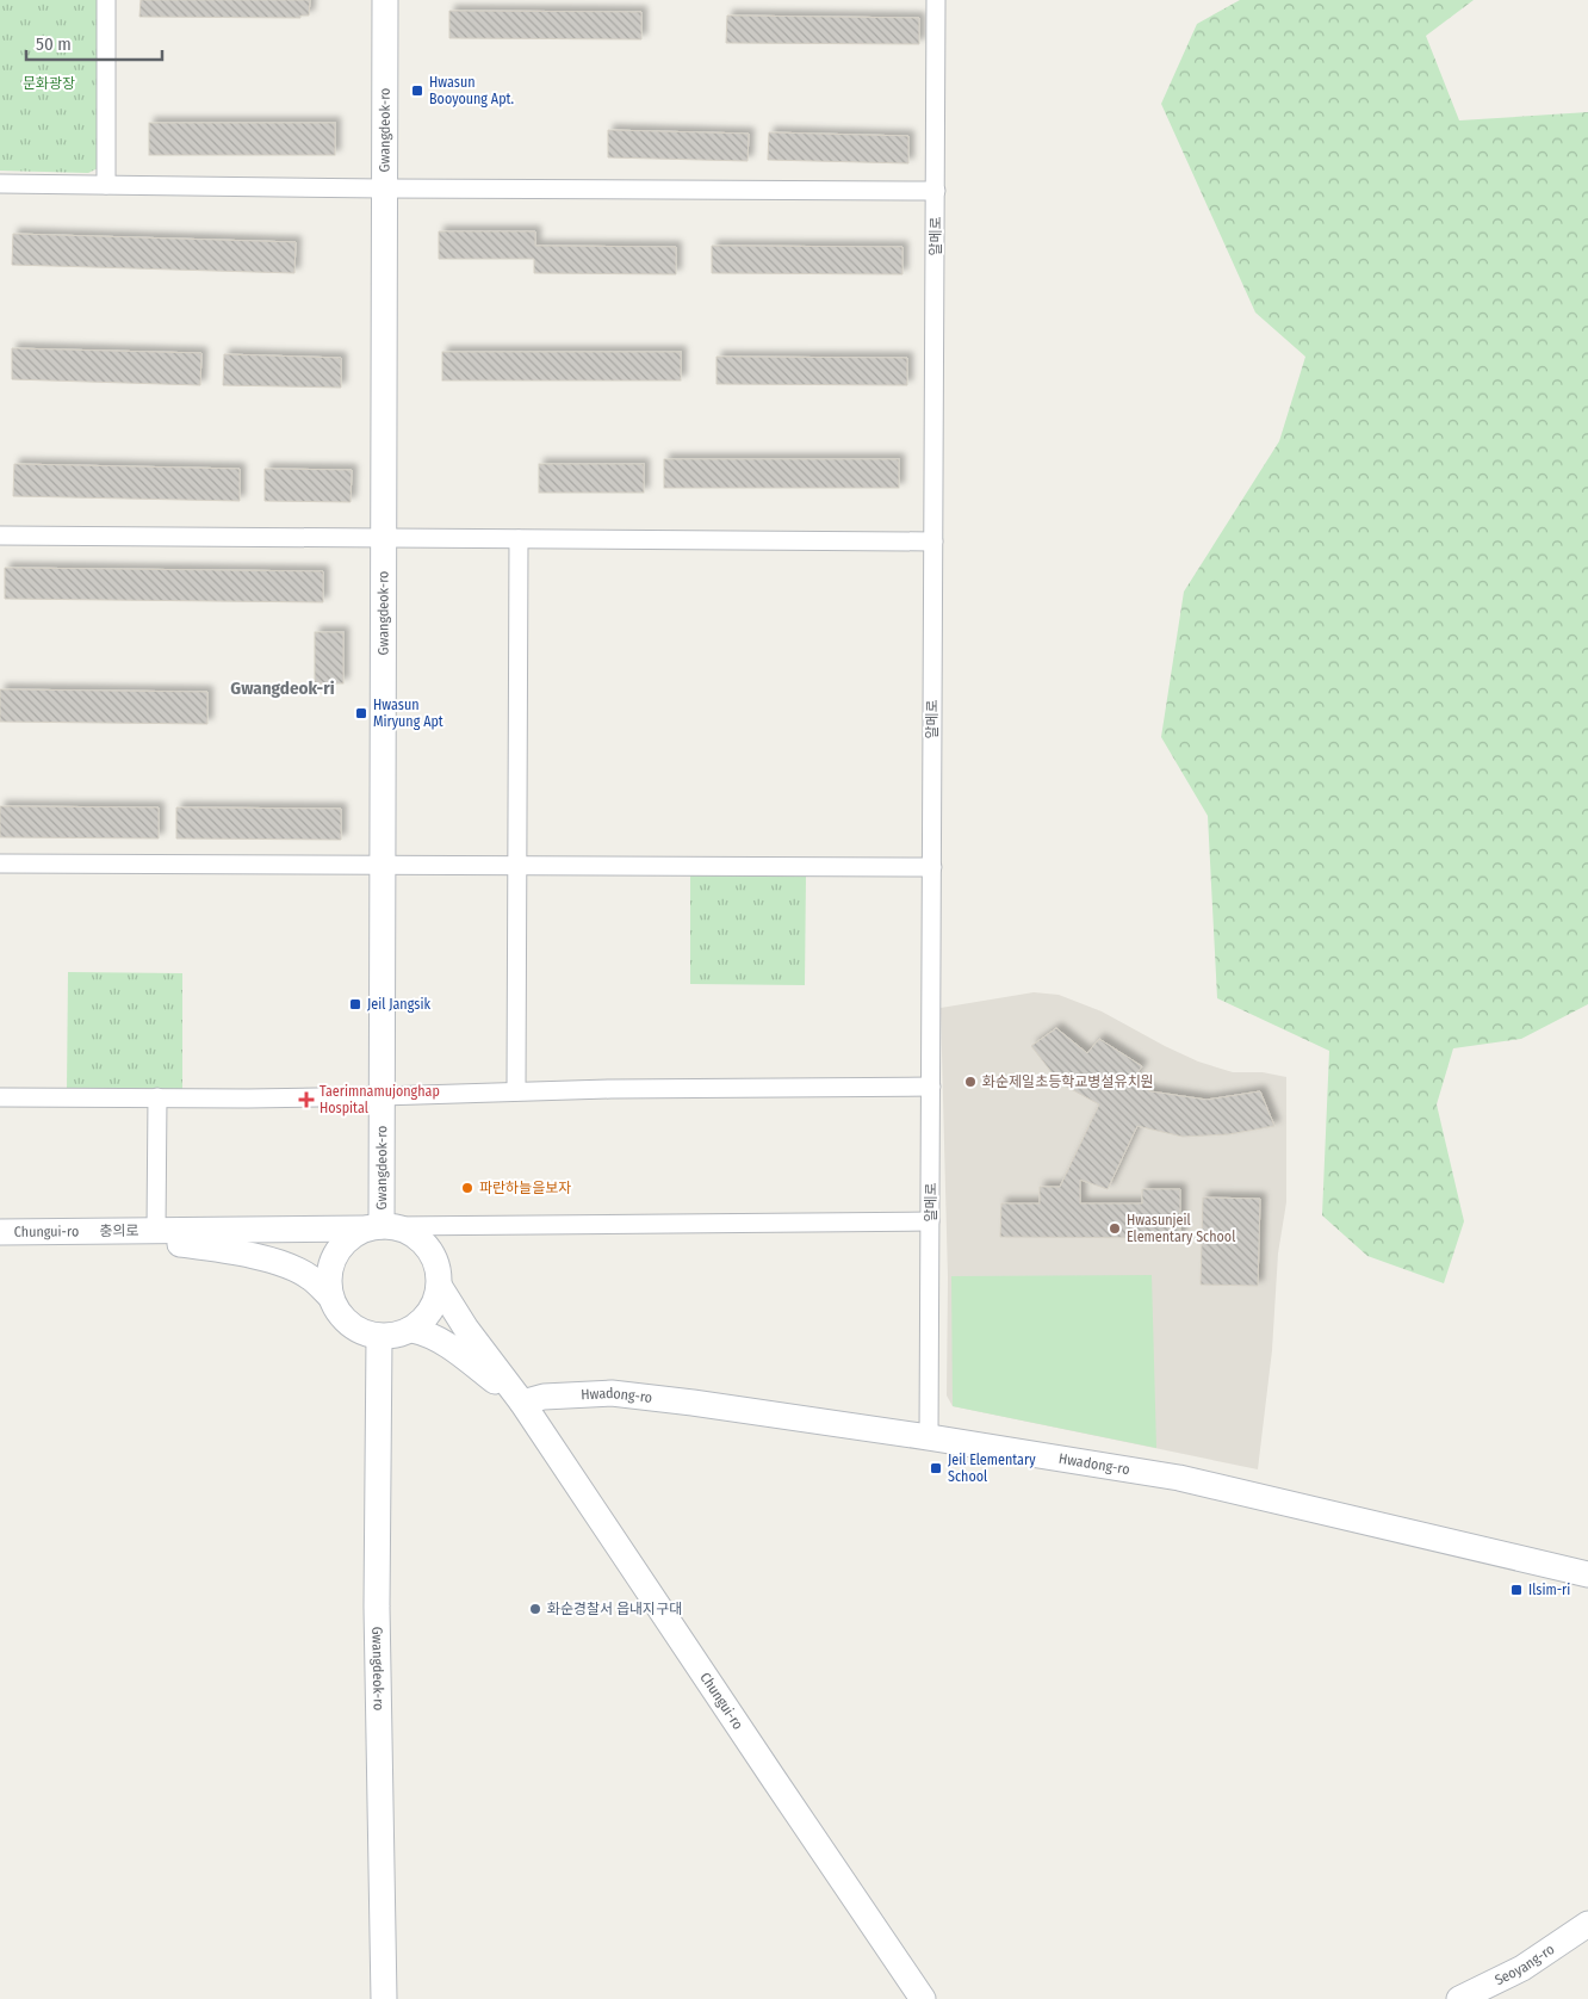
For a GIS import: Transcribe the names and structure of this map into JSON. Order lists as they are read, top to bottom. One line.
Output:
{"streets":{"street":["Gwangdeok-ro","알메로","충의로","Chungui-ro","Hwadong-ro","Seoyang-ro"]},"crossings":[["Gwangdeok-ro","충의로"],["알메로","Hwadong-ro"],["충의로","Chungui-ro"],["Chungui-ro","Hwadong-ro"]],"districts":["Gwangdeok-ri"],"parks":["문화광장"],"places":{"transit":["Hwasun Booyoung Apt.","Hwasun Miryung Apt","Jeil Jangsik","Jeil Elementary School","Ilsim-ri"],"other":["화순제일초등학교병설유치원","파란하늘을보자","Hwasunjeil Elementary School","화순경찰서 읍내지구대"],"health":["Taerimnamujonghap Hospital"]},"scale_bar":"50 m"}
